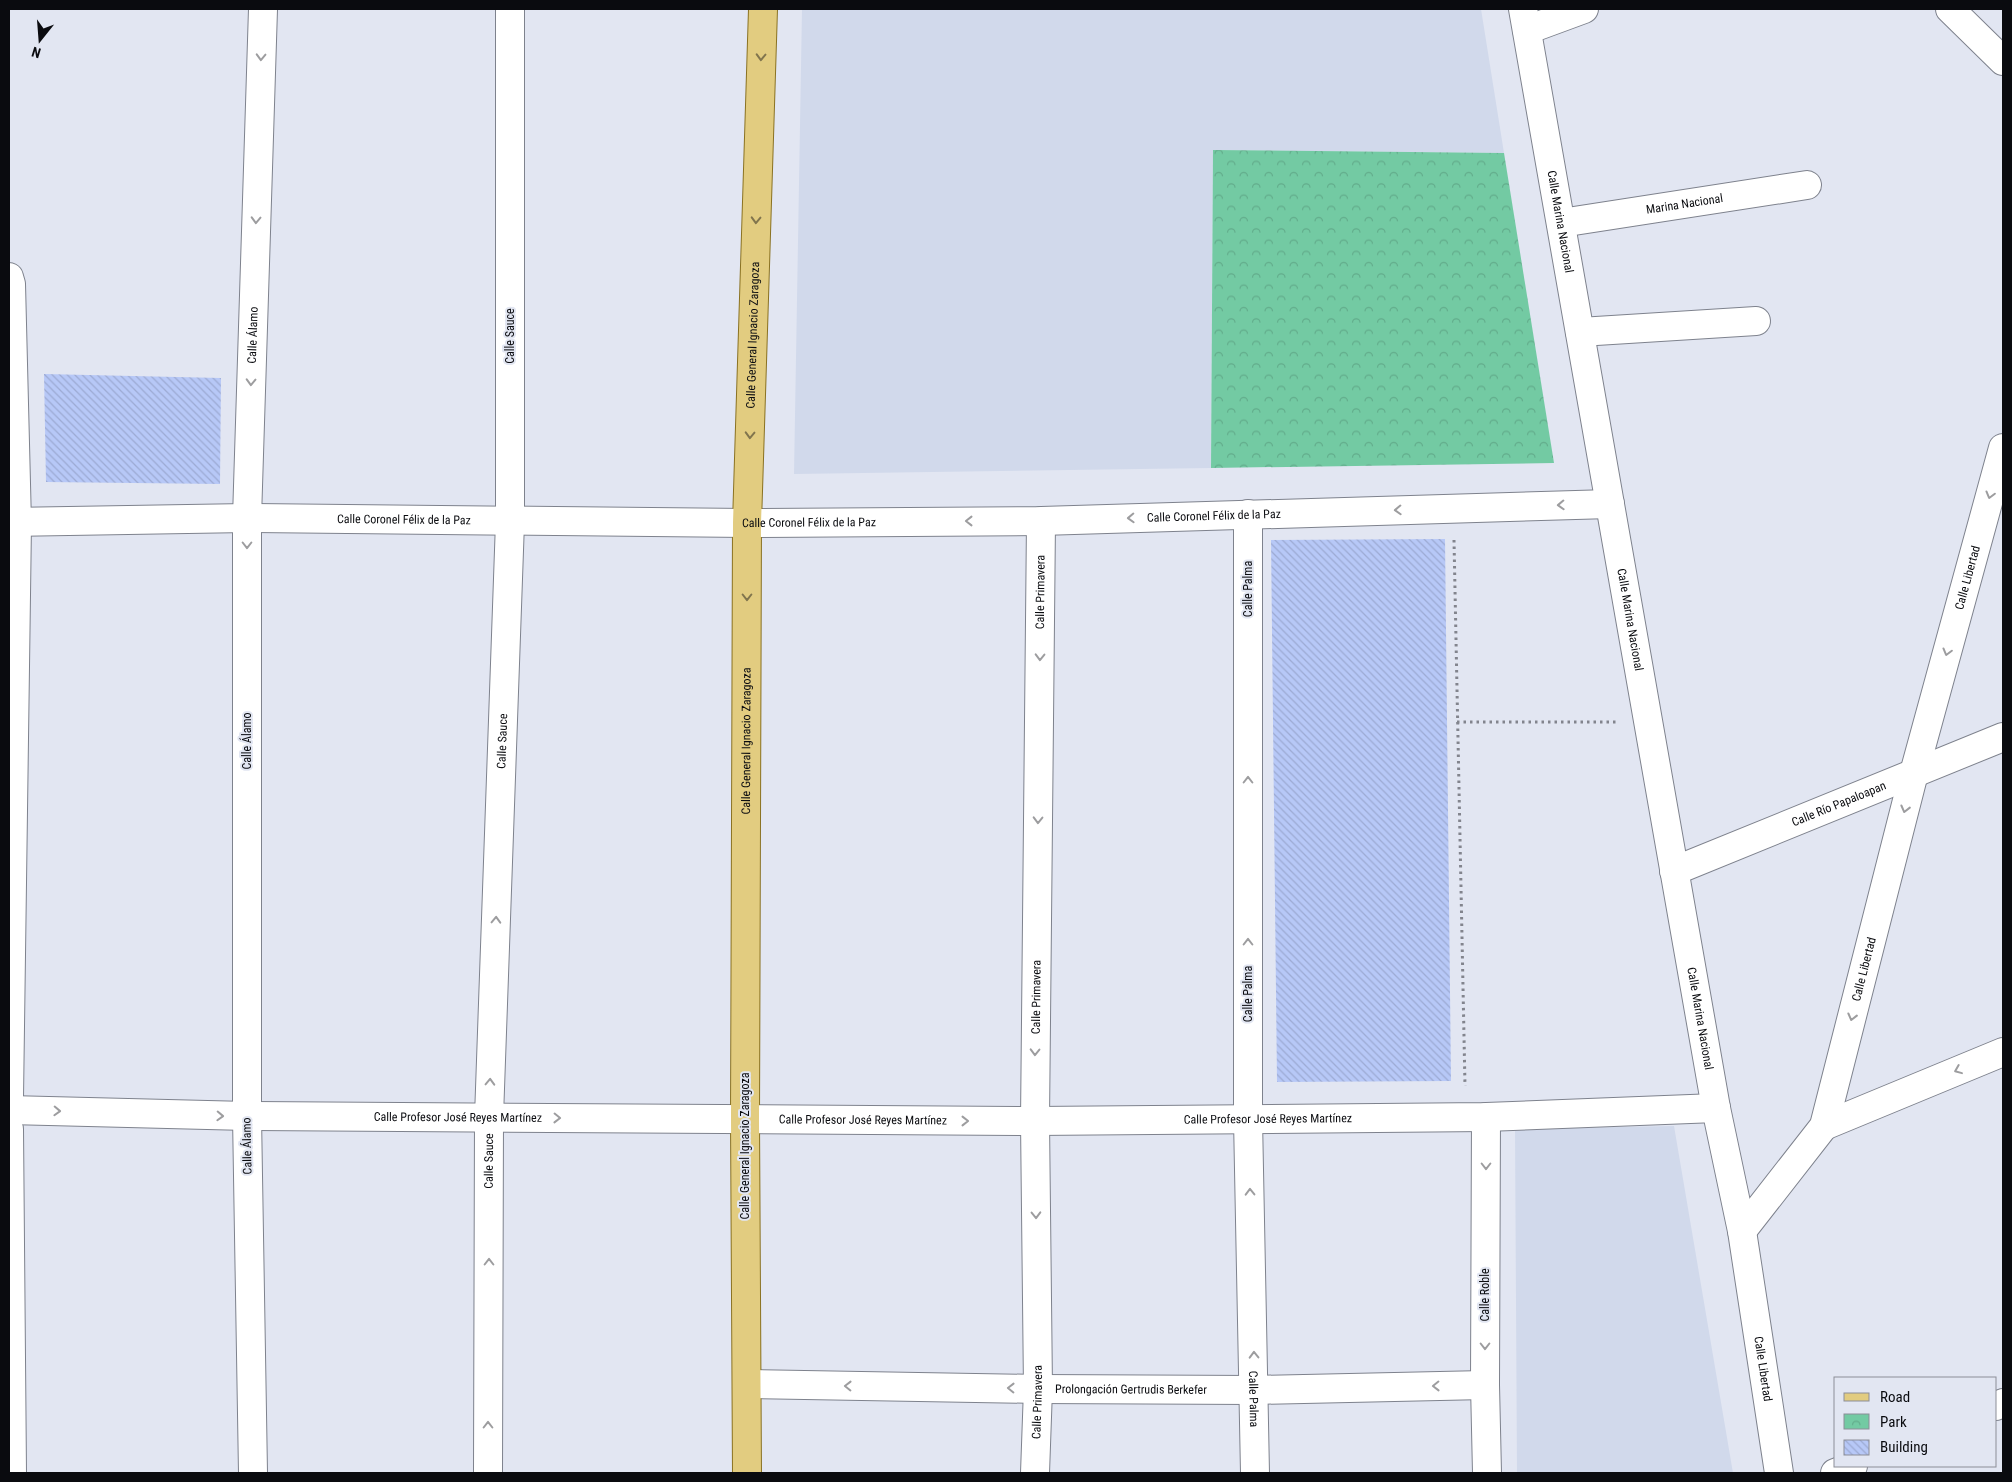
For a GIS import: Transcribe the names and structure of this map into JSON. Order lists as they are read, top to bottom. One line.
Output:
{"streets":{"main road":["Calle General Ignacio Zaragoza"],"street":["Marina Nacional","Calle Marina Nacional","Calle Álamo","Calle Sauce","Calle Coronel Félix de la Paz","Calle Libertad","Calle Palma","Calle Primavera","Calle Río Papaloapan","Calle Profesor José Reyes Martínez","Calle Roble","Prolongación Gertrudis Berkefer"]},"crossings":[["Marina Nacional","Calle Marina Nacional"],["Calle Marina Nacional","Calle Coronel Félix de la Paz"],["Calle Marina Nacional","Calle Libertad"],["Calle Marina Nacional","Calle Río Papaloapan"],["Calle Marina Nacional","Calle Profesor José Reyes Martínez"],["Calle Álamo","Calle Coronel Félix de la Paz"],["Calle Álamo","Calle Profesor José Reyes Martínez"],["Calle Sauce","Calle Coronel Félix de la Paz"],["Calle Sauce","Calle Profesor José Reyes Martínez"],["Calle General Ignacio Zaragoza","Calle Coronel Félix de la Paz"],["Calle General Ignacio Zaragoza","Calle Profesor José Reyes Martínez"],["Calle General Ignacio Zaragoza","Prolongación Gertrudis Berkefer"],["Calle Coronel Félix de la Paz","Calle Palma"],["Calle Coronel Félix de la Paz","Calle Primavera"],["Calle Libertad","Calle Río Papaloapan"],["Calle Palma","Calle Profesor José Reyes Martínez"],["Calle Palma","Prolongación Gertrudis Berkefer"],["Calle Primavera","Calle Profesor José Reyes Martínez"],["Calle Primavera","Prolongación Gertrudis Berkefer"],["Calle Profesor José Reyes Martínez","Calle Roble"],["Calle Roble","Prolongación Gertrudis Berkefer"]],"one_way":["Calle Sauce","Calle General Ignacio Zaragoza","Calle Coronel Félix de la Paz","Calle Libertad","Calle Palma","Calle Primavera","Calle Profesor José Reyes Martínez","Calle Roble","Prolongación Gertrudis Berkefer"],"legend":["Road","Park","Building"],"north":"bottom"}
